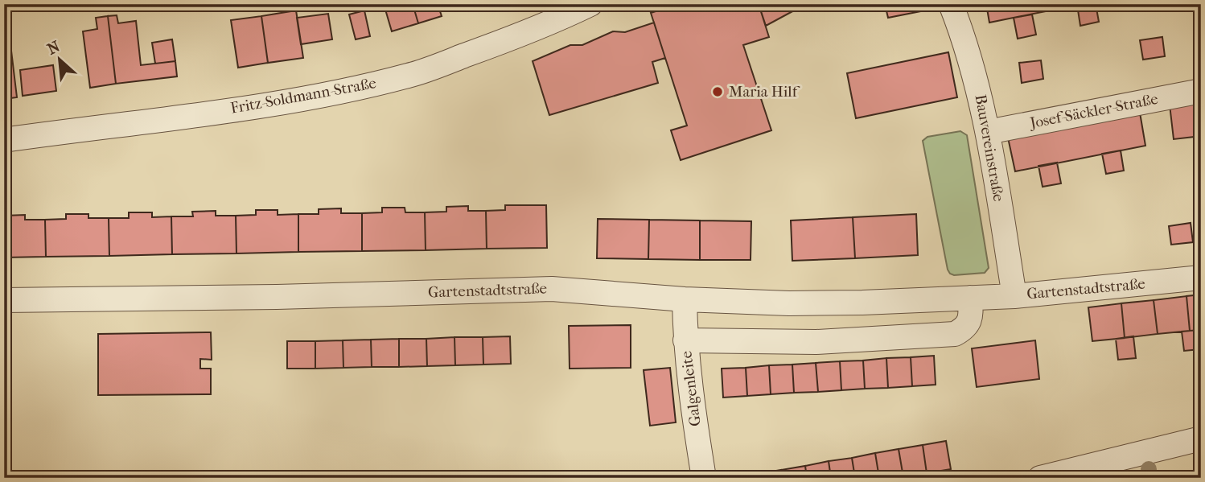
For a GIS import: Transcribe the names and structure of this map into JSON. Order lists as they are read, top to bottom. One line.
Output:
{"streets":{"street":["Fritz-Soldmann-Straße","Josef-Säckler-Straße","Bauvereinstraße","Gartenstadtstraße","Galgenleite"]},"crossings":[["Josef-Säckler-Straße","Bauvereinstraße"],["Bauvereinstraße","Gartenstadtstraße"],["Gartenstadtstraße","Galgenleite"]],"places":["Maria Hilf"],"north":"top left"}
